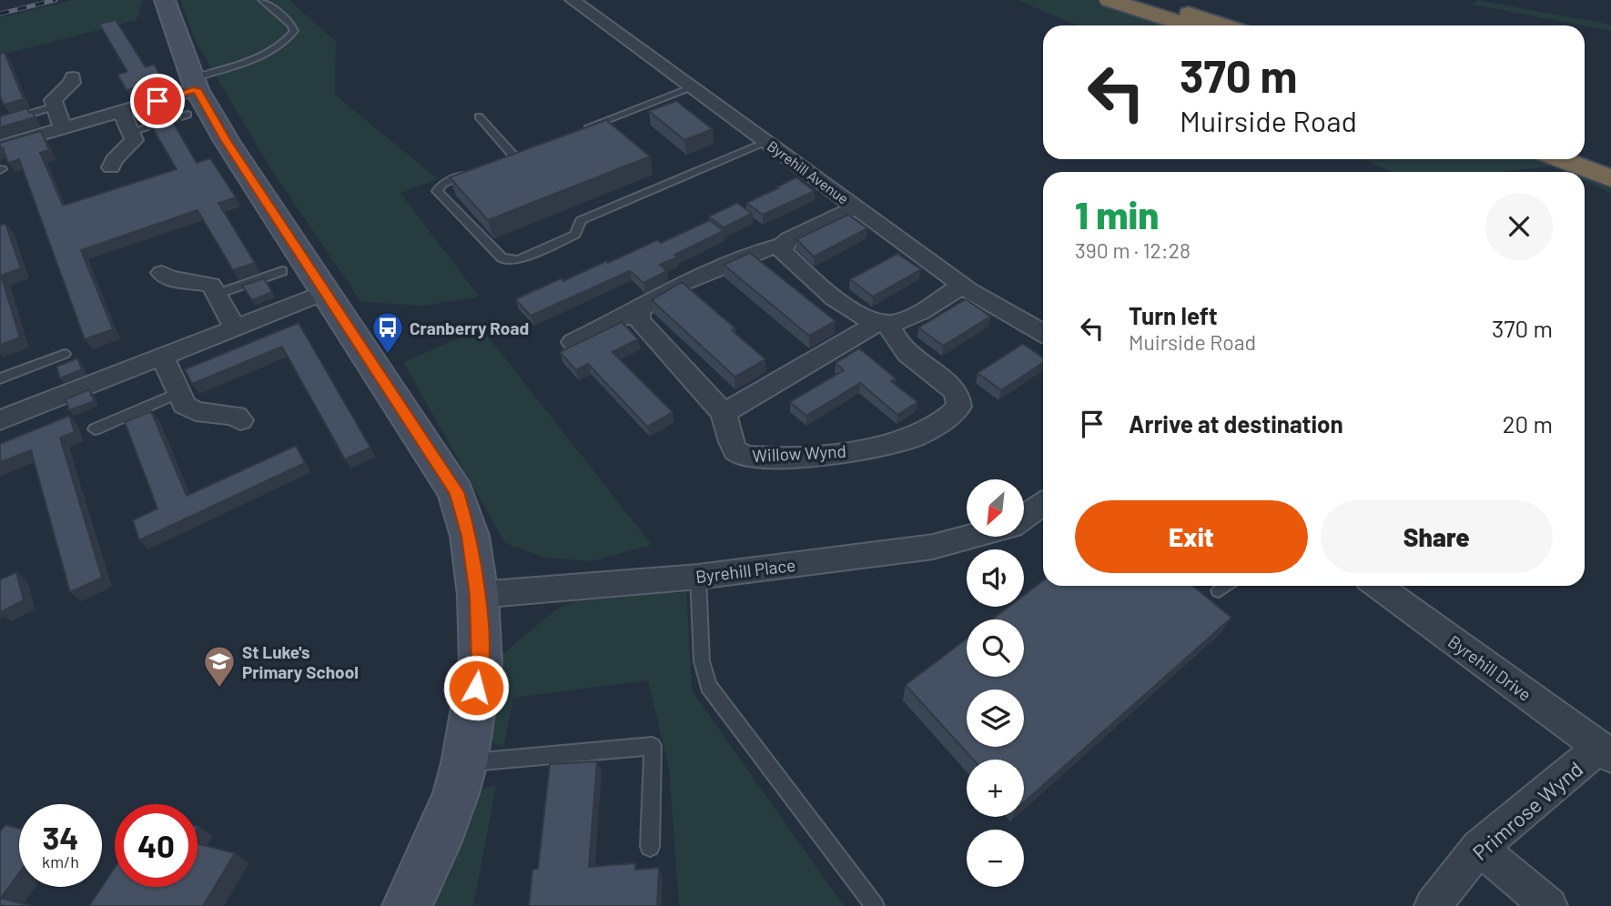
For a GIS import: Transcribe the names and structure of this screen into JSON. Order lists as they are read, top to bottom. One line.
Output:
{"streets":{"street":["Byrehill Avenue","Willow Wynd","Byrehill Place","Byrehill Drive","Primrose Wynd"]},"crossings":[["Byrehill Drive","Primrose Wynd"]],"places":{"bus stop":["Cranberry Road"],"school or university":["St Luke's Primary School"]},"north":"bottom left","page":{"turn":["370 m","Muirside Road"],"heading":["1 min","390 m · 12:28"],"list":[{"name":"Turn left","note":"Muirside Road","value":"370 m"},{"name":"Arrive at destination","value":"20 m"}],"map_buttons":["+","−"],"buttons":["Exit","Share"],"speed":"34 km/h","limit":"40"}}
